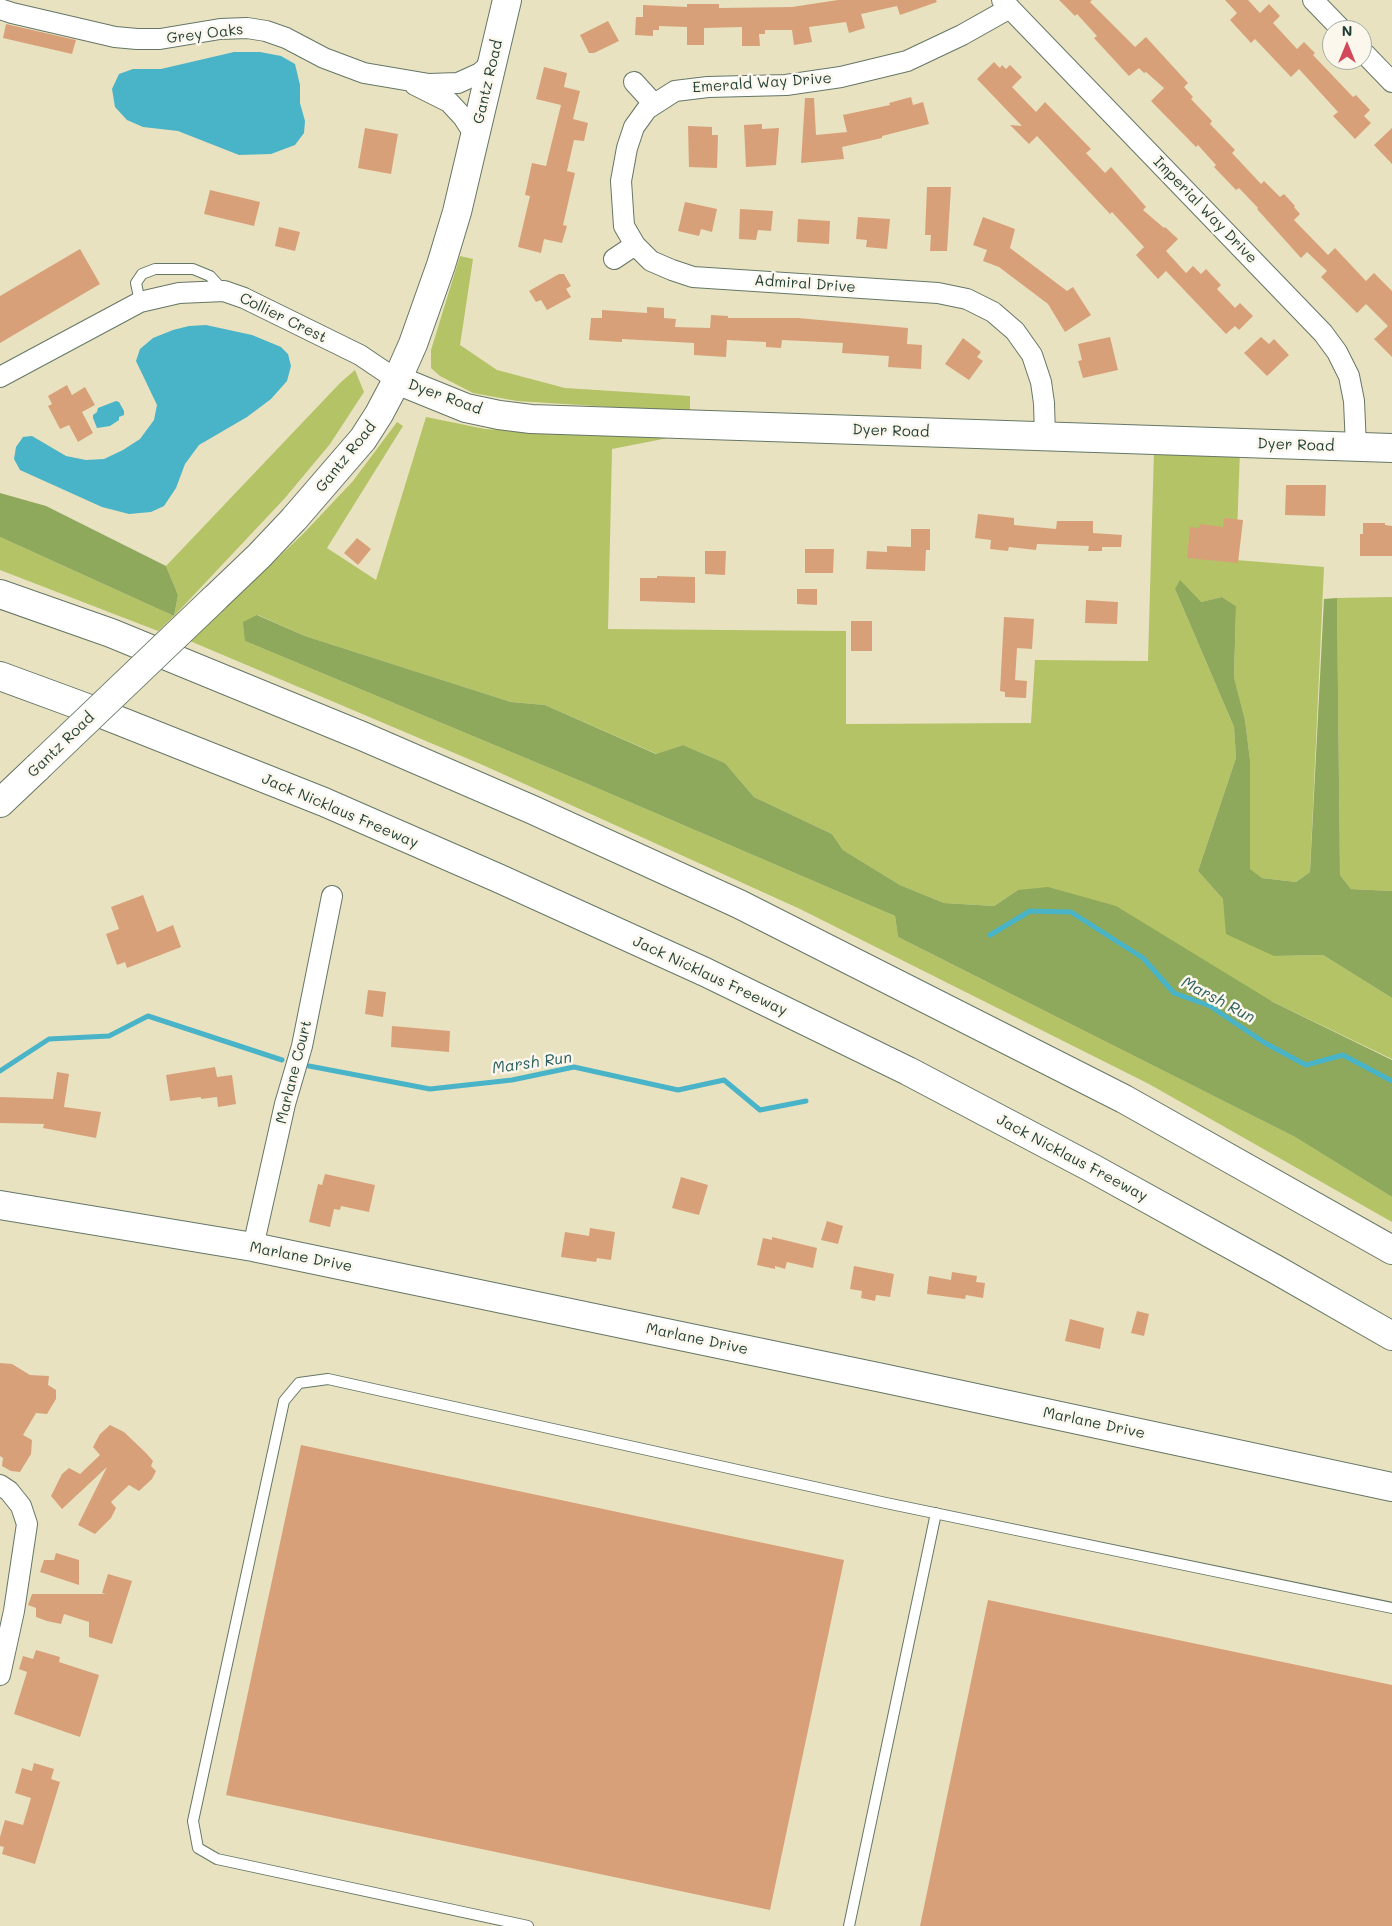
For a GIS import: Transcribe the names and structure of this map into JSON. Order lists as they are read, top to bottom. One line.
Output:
{"streets":{"main road":["Gantz Road","Dyer Road","Jack Nicklaus Freeway","Marlane Drive"],"street":["Grey Oaks","Emerald Way Drive","Imperial Way Drive","Admiral Drive","Collier Crest","Marlane Court"]},"crossings":[["Grey Oaks","Gantz Road"],["Gantz Road","Collier Crest"],["Gantz Road","Dyer Road"],["Emerald Way Drive","Imperial Way Drive"],["Emerald Way Drive","Admiral Drive"],["Imperial Way Drive","Dyer Road"],["Admiral Drive","Dyer Road"],["Collier Crest","Dyer Road"],["Marlane Court","Marlane Drive"]],"water":["Marsh Run"],"north":"top"}
